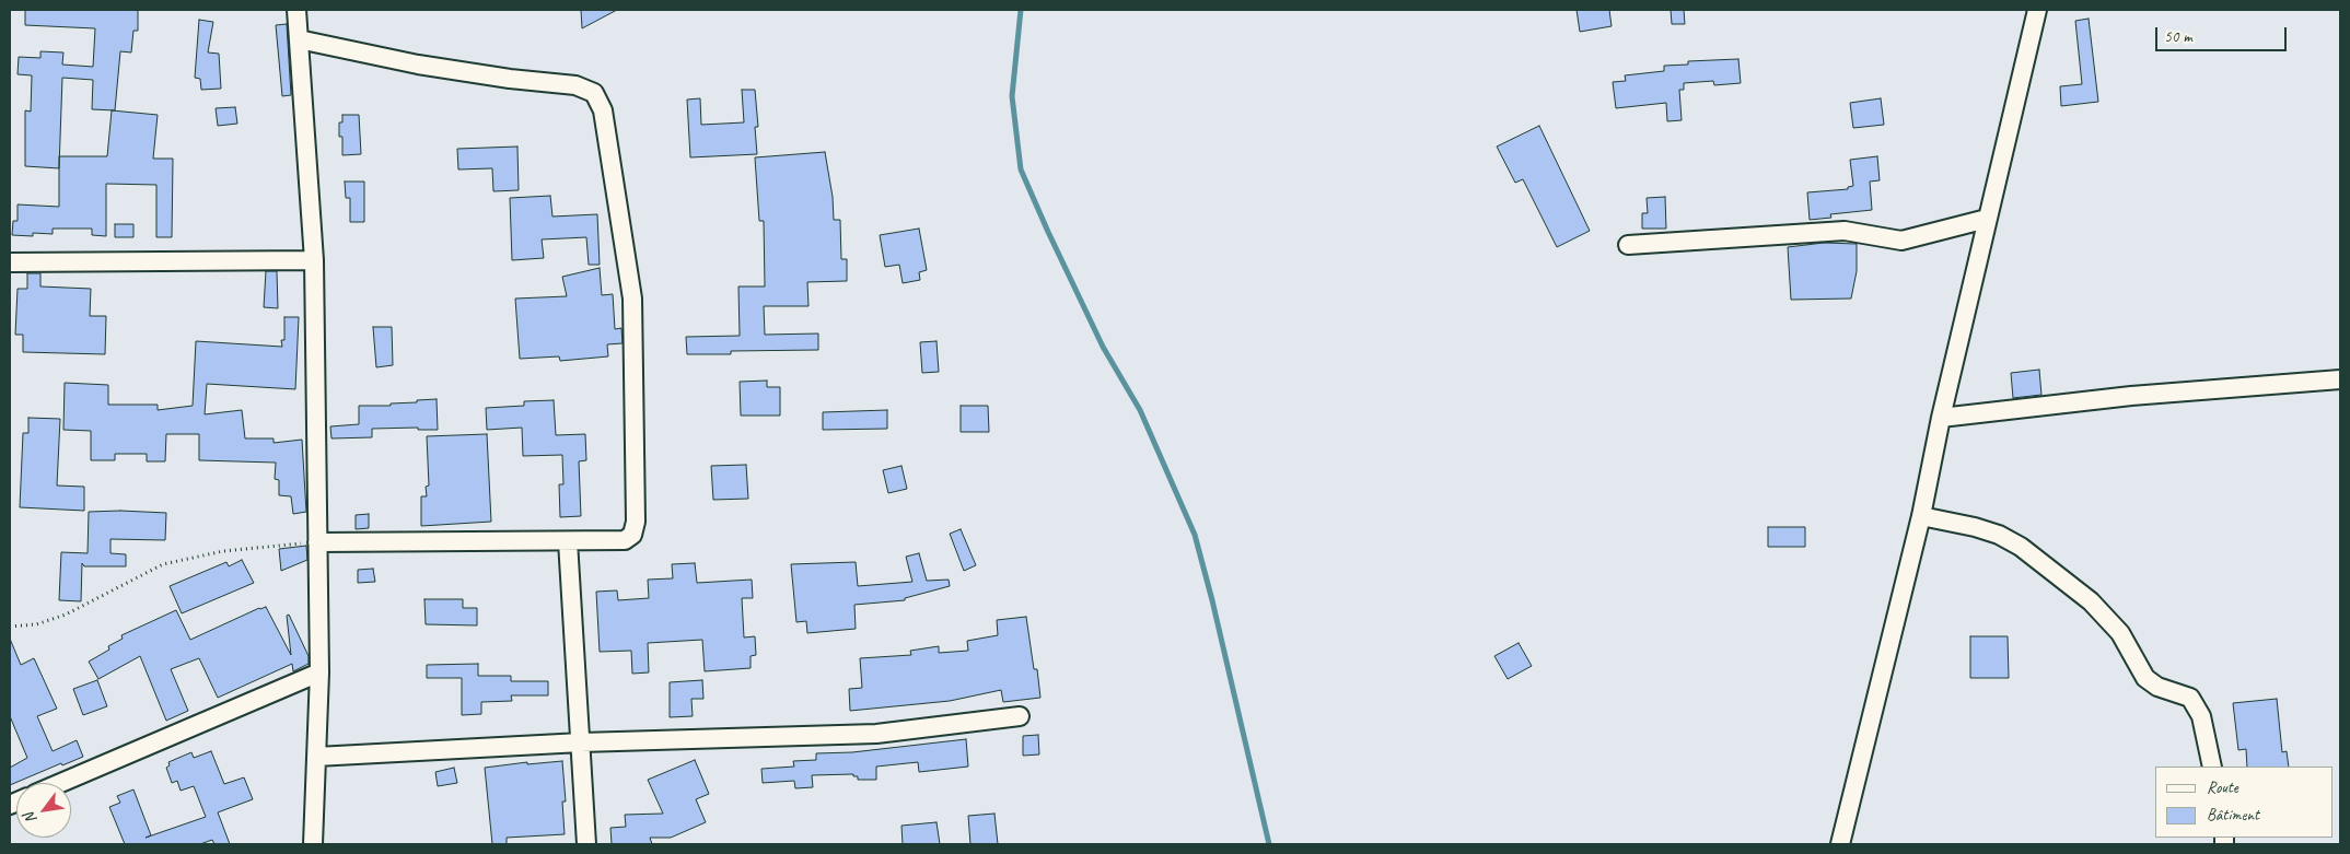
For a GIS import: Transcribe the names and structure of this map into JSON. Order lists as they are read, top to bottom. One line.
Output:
{"legend":["Route","Bâtiment"],"scale_bar":"50 m","north":"bottom left"}
